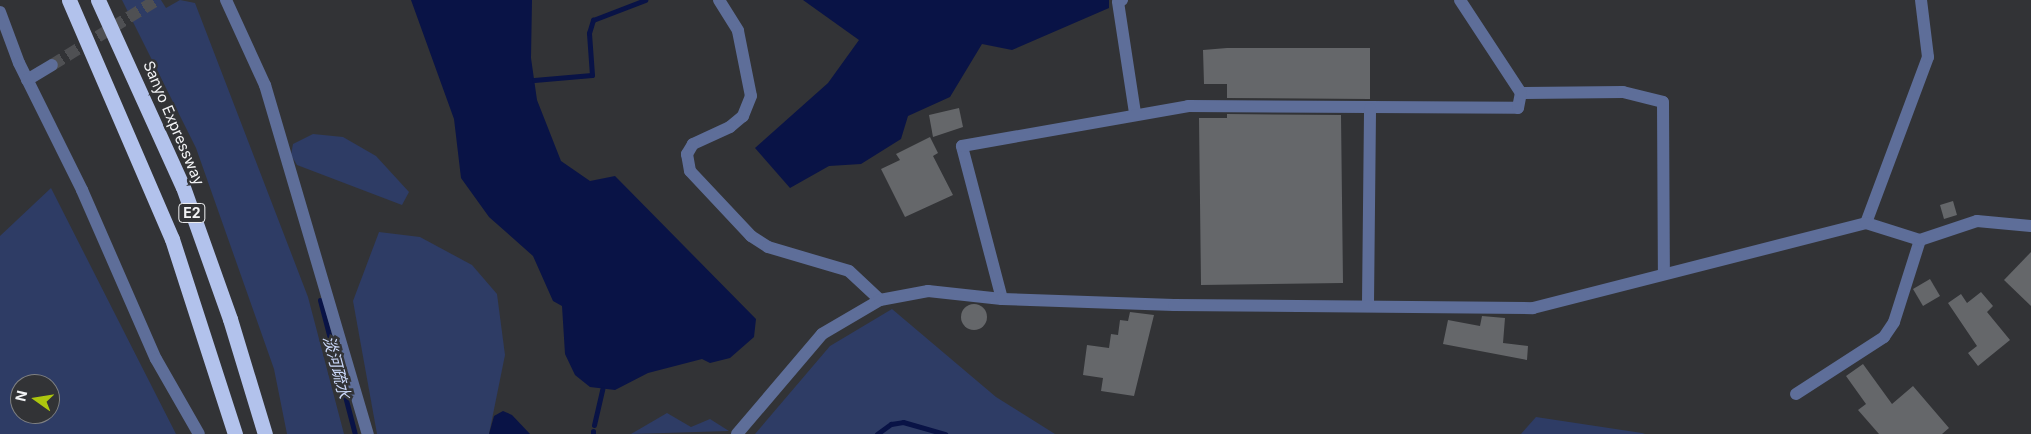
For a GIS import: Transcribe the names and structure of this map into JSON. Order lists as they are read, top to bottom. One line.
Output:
{"streets":{"highway":["Sanyo Expressway","E2"]},"water":["淡河疏水"],"north":"left"}
